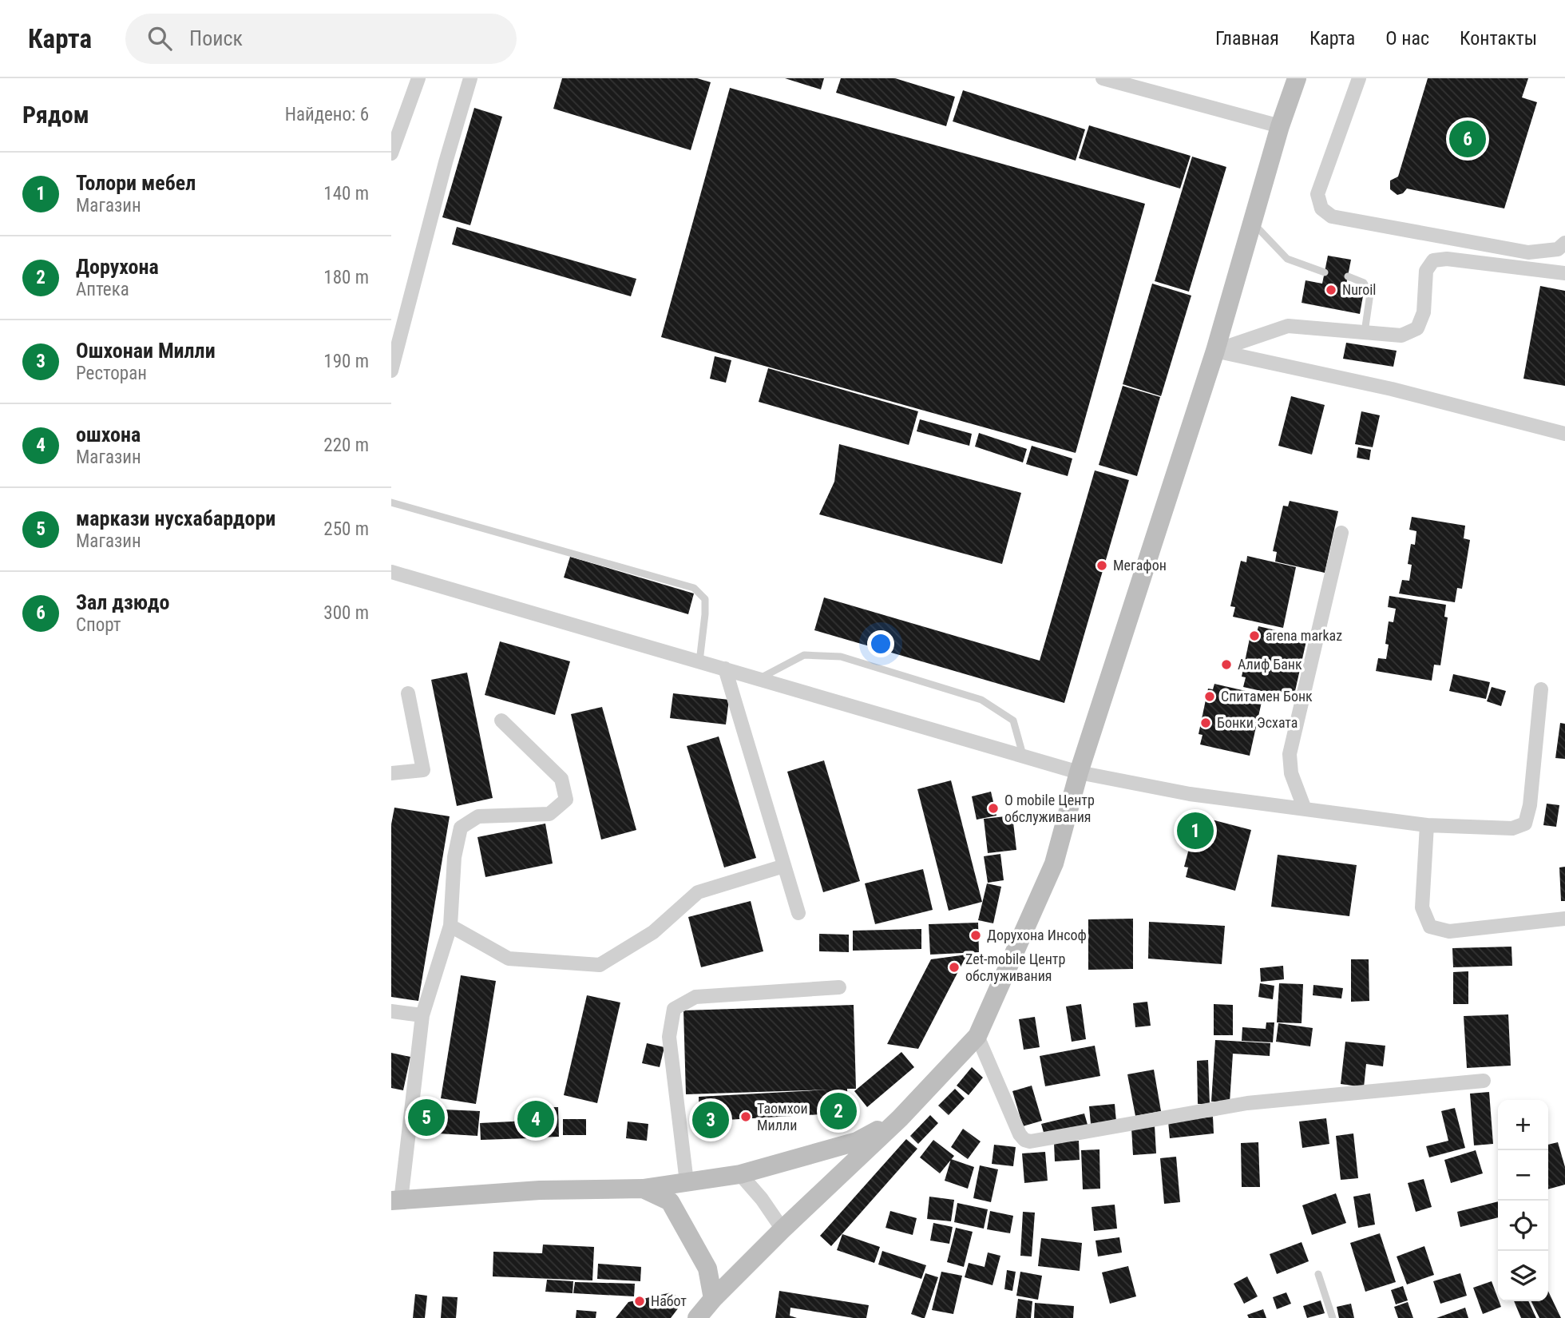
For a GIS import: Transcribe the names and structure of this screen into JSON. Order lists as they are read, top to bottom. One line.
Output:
{"places":["Nuroil","Мегафон","arena markaz","Алиф Банк","Спитамен Бонк","Бонки Эсхата","O mobile Центр обслуживания","Дорухона Инсоф","Zet-mobile Центр обслуживания","Таомхои Милли","Набот"],"page":{"header":"Карта","search":"Поиск","nav":["Главная","Карта","О нас","Контакты"],"heading":["Рядом","Найдено: 6"],"pins":["6","1","2","5","4","3"],"list":[{"mark":"1","name":"Толори мебел","note":"Магазин","value":"140 m"},{"mark":"2","name":"Дорухона","note":"Аптека","value":"180 m"},{"mark":"3","name":"Ошхонаи Милли","note":"Ресторан","value":"190 m"},{"mark":"4","name":"ошхона","note":"Магазин","value":"220 m"},{"mark":"5","name":"маркази нусхабардори","note":"Магазин","value":"250 m"},{"mark":"6","name":"Зал дзюдо","note":"Спорт","value":"300 m"}],"map_buttons":["+","−"]}}
